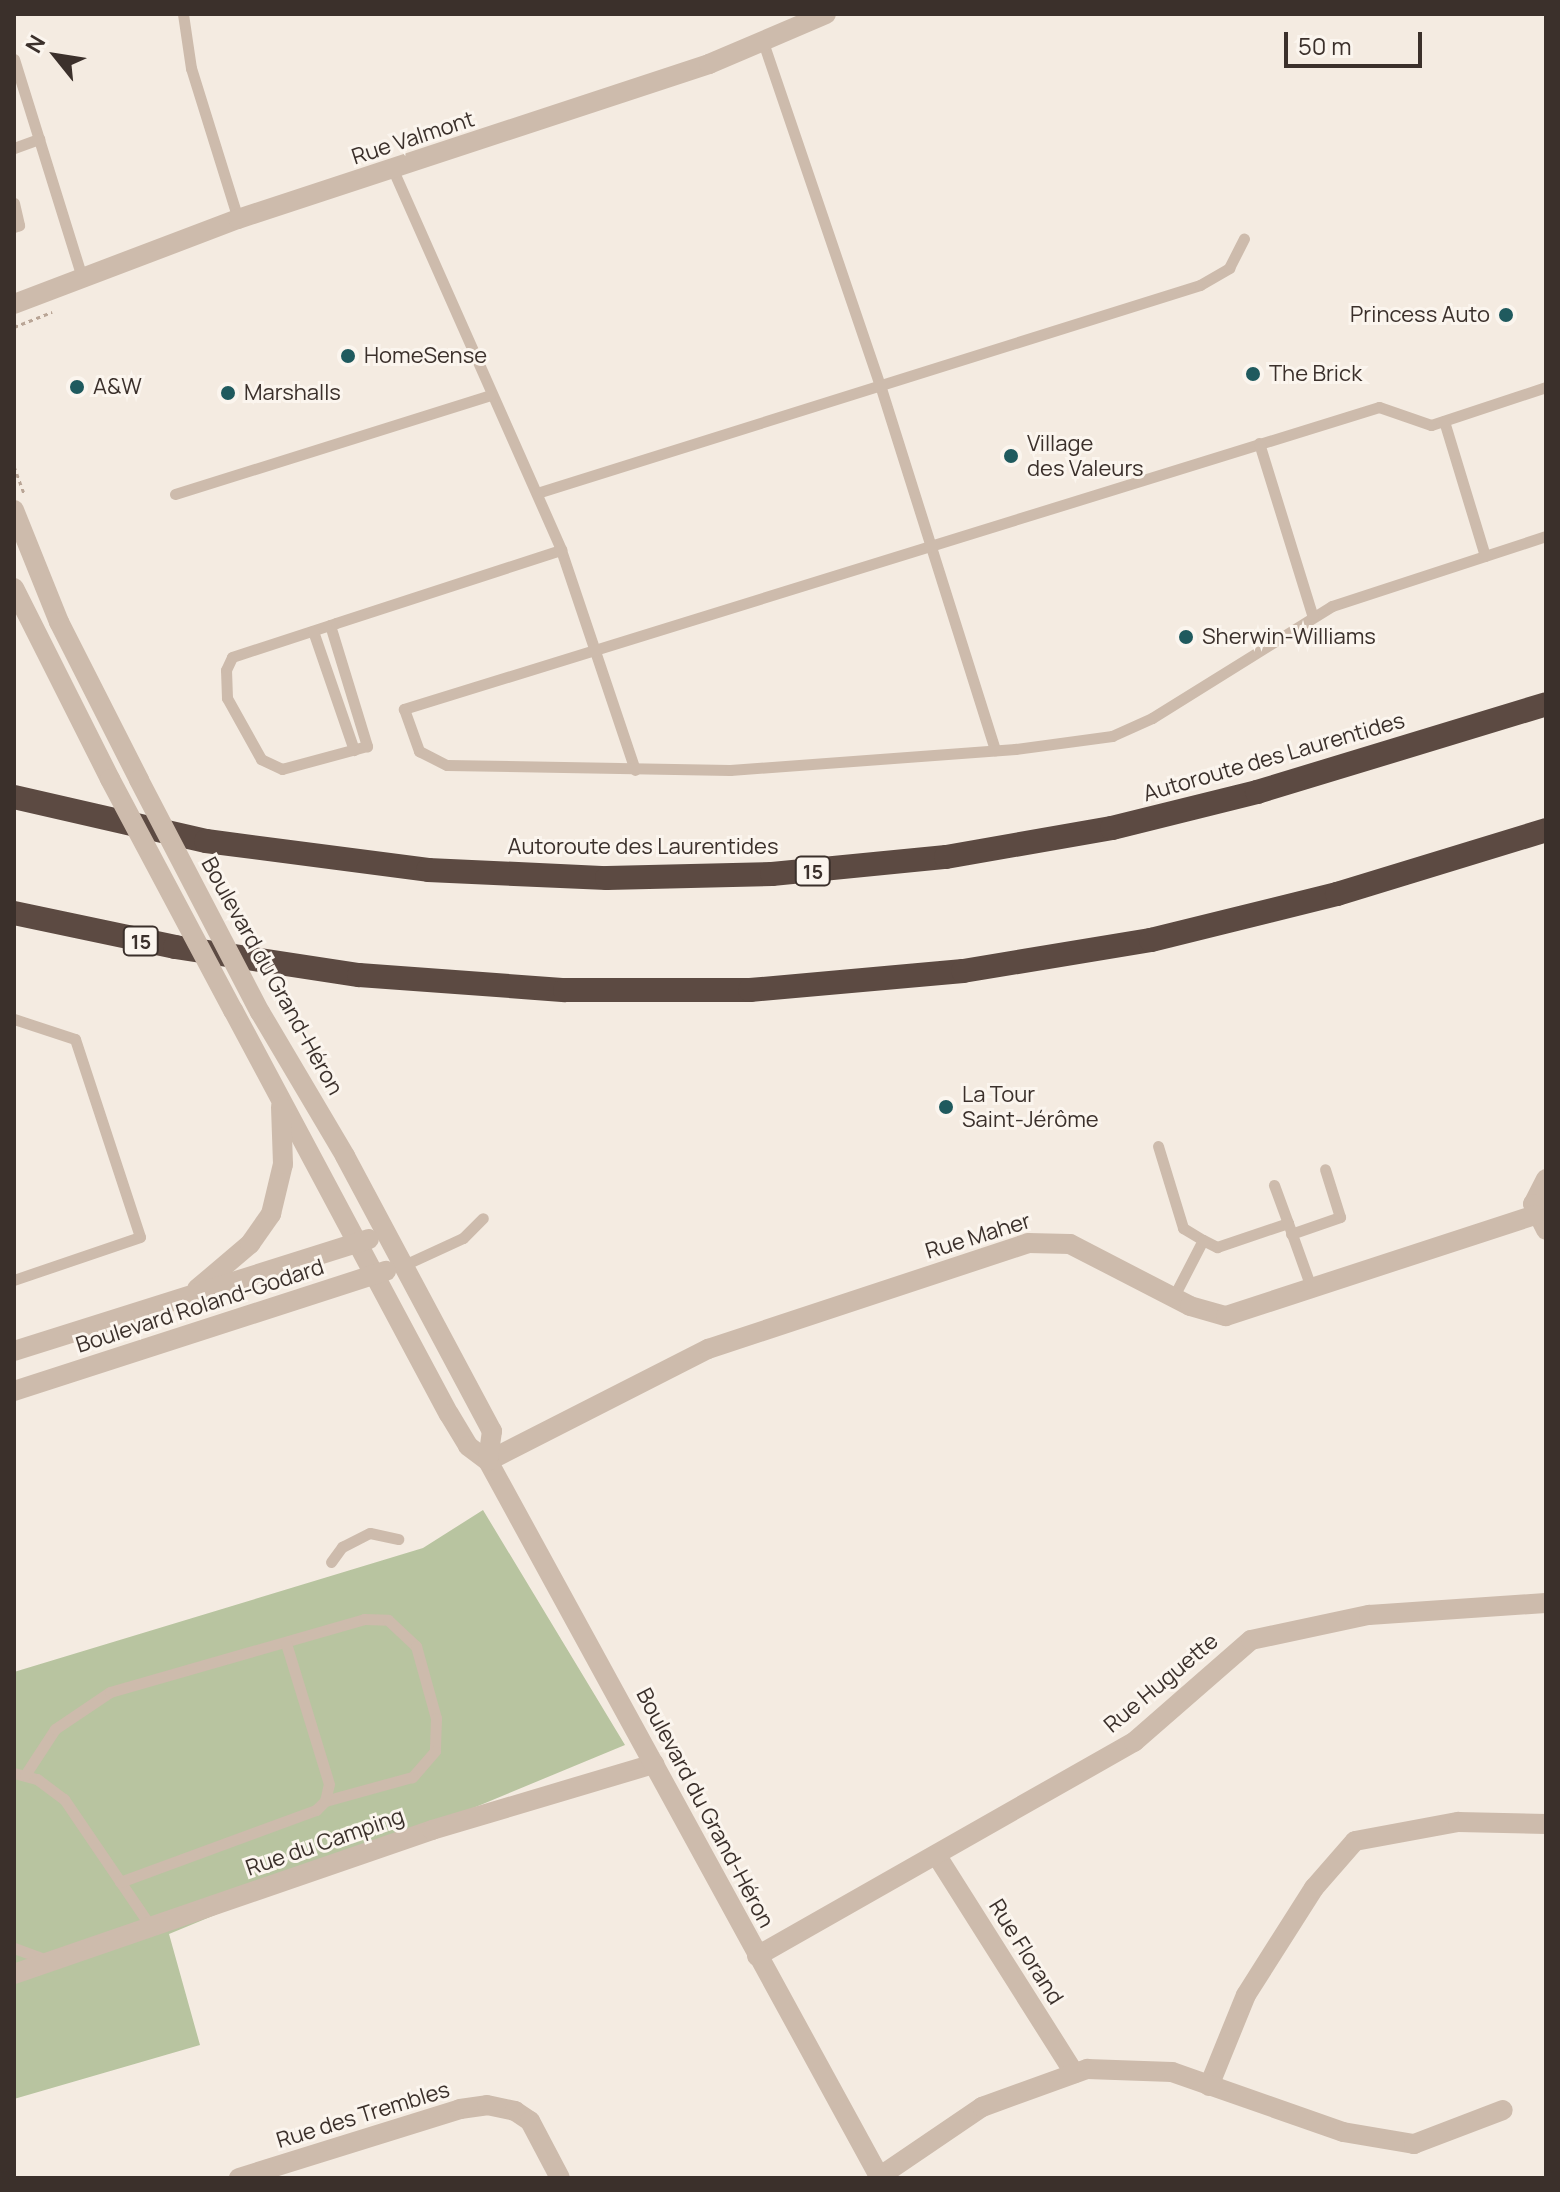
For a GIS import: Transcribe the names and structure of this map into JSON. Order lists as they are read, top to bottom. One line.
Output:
{"streets":{"highway":["Autoroute des Laurentides","15"],"street":["Rue Valmont","Boulevard du Grand-Héron","Rue Maher","Boulevard Roland-Godard","Rue Huguette","Rue du Camping","Rue Florand","Rue des Trembles"]},"crossings":[["Boulevard du Grand-Héron","Rue Maher"],["Boulevard du Grand-Héron","Boulevard Roland-Godard"],["Boulevard du Grand-Héron","Rue Huguette"],["Boulevard du Grand-Héron","Rue du Camping"],["Rue Huguette","Rue Florand"]],"places":["Princess Auto","HomeSense","The Brick","A&W","Marshalls","Village des Valeurs","Sherwin-Williams","La Tour Saint-Jérôme"],"scale_bar":"50 m","north":"top left"}
